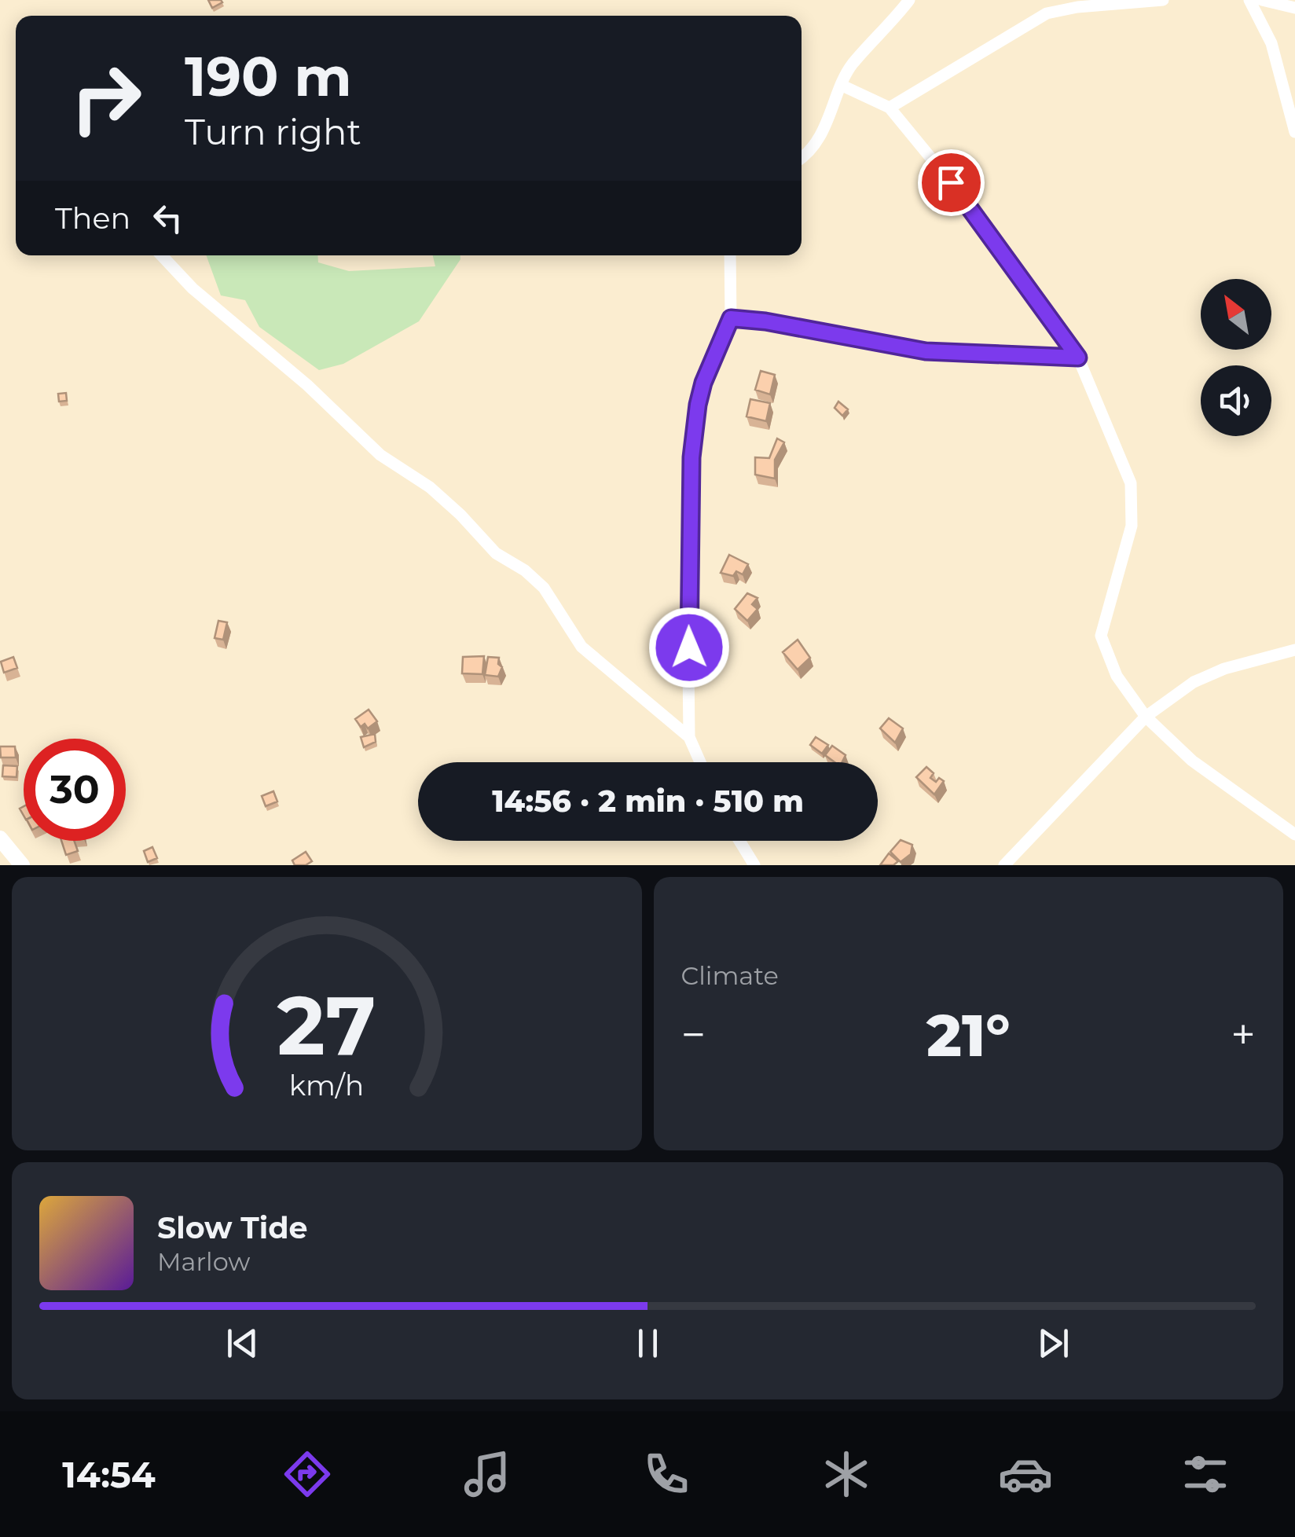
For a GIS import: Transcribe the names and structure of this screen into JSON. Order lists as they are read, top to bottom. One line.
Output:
{"north":"top left","page":{"turn":["190 m","Turn right"],"then":"Then","limit":"30","trip":"14:56 · 2 min · 510 m","tile":"Climate","heat":["−","21°","+"],"song":["Slow Tide","Marlow"],"tabs":"14:54","gauge":["27","km/h"]}}
